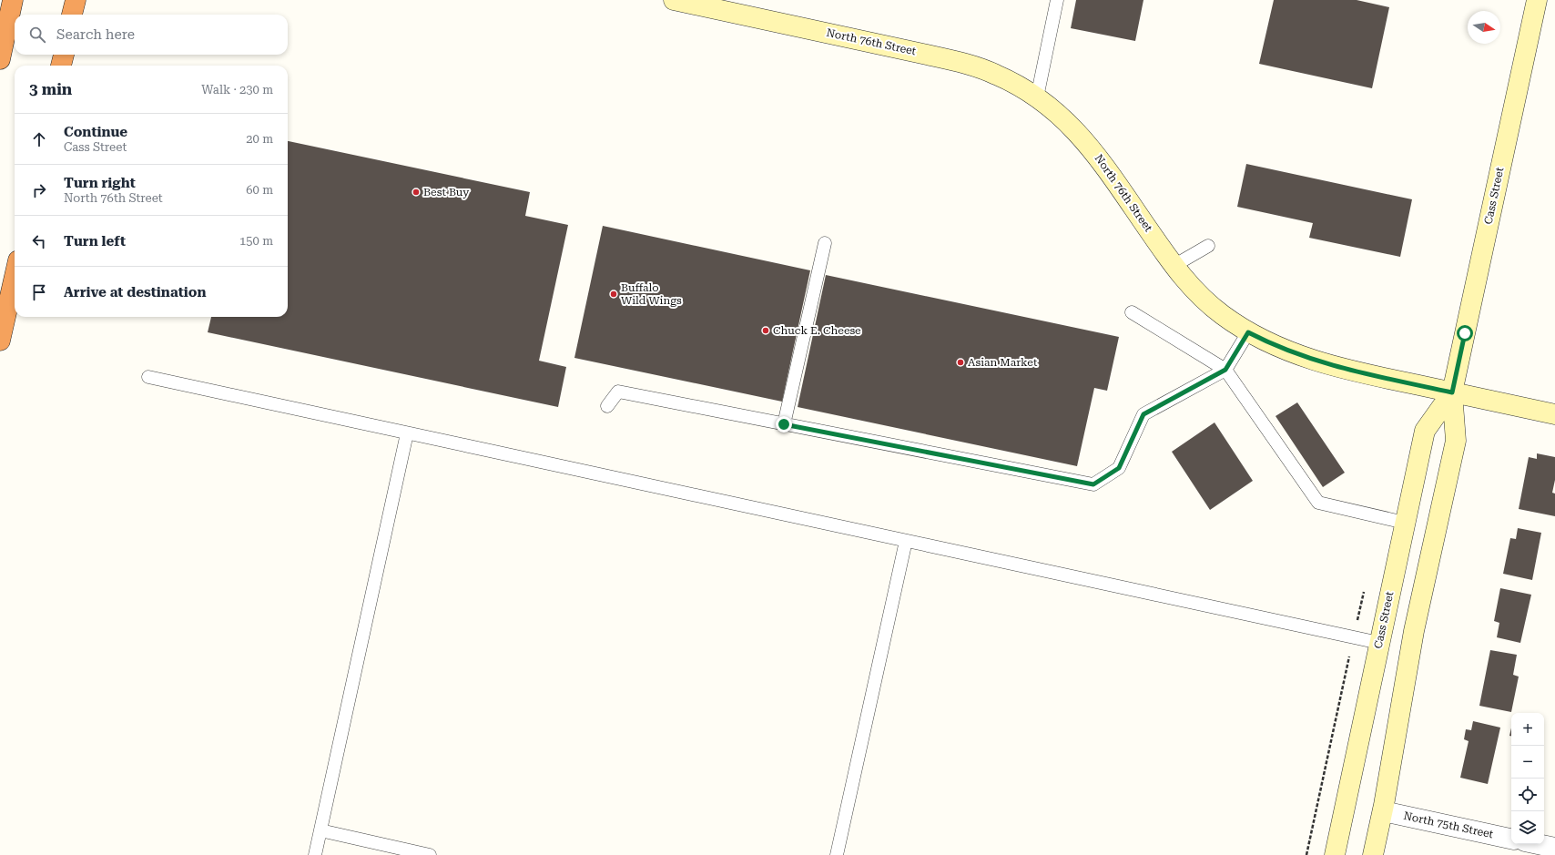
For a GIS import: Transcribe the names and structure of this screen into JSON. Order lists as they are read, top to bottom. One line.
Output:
{"streets":{"main road":["North 76th Street","Cass Street"],"street":["North 75th Street"]},"crossings":[["North 76th Street","Cass Street"],["Cass Street","North 75th Street"]],"places":["Best Buy","Buffalo Wild Wings","Chuck E. Cheese","Asian Market"],"north":"right","page":{"search":"Search here","heading":["3 min","Walk · 230 m"],"list":[["Continue","Cass Street","20 m"],["Turn right","North 76th Street","60 m"],["Turn left","150 m"],"Arrive at destination"],"map_buttons":["+","−"]}}
